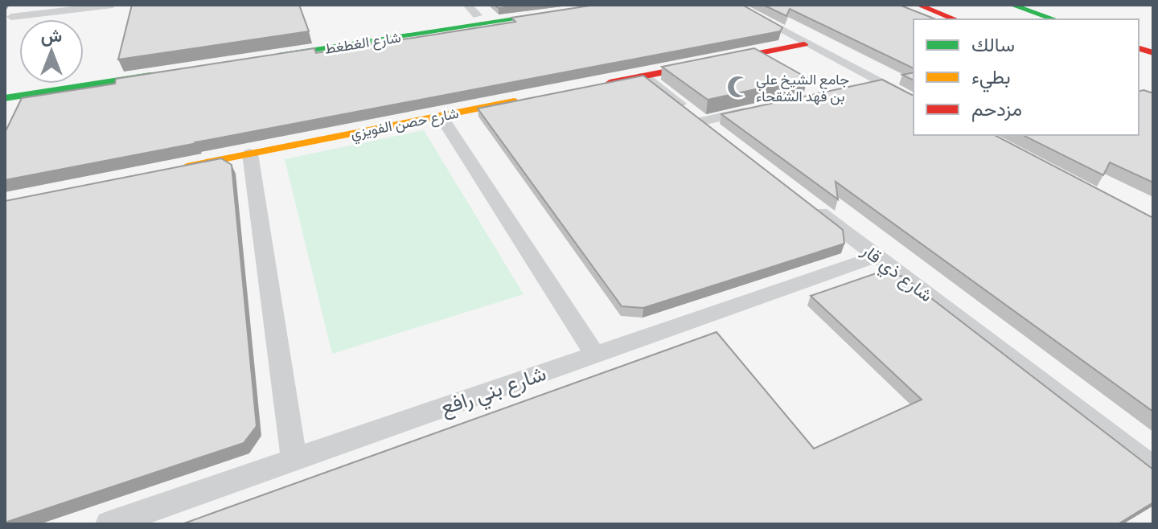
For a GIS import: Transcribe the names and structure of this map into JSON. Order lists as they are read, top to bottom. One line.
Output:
{"streets":{"street":["شارع الغطغط","شارع حصن الفويزي","شارع ذي قار","شارع بني رافع"]},"crossings":[["شارع ذي قار","شارع بني رافع"]],"places":{"mosque":["جامع الشيخ علي بن فهد الشقحاء"]},"legend":["سالك","بطيء","مزدحم"],"north":"top"}
